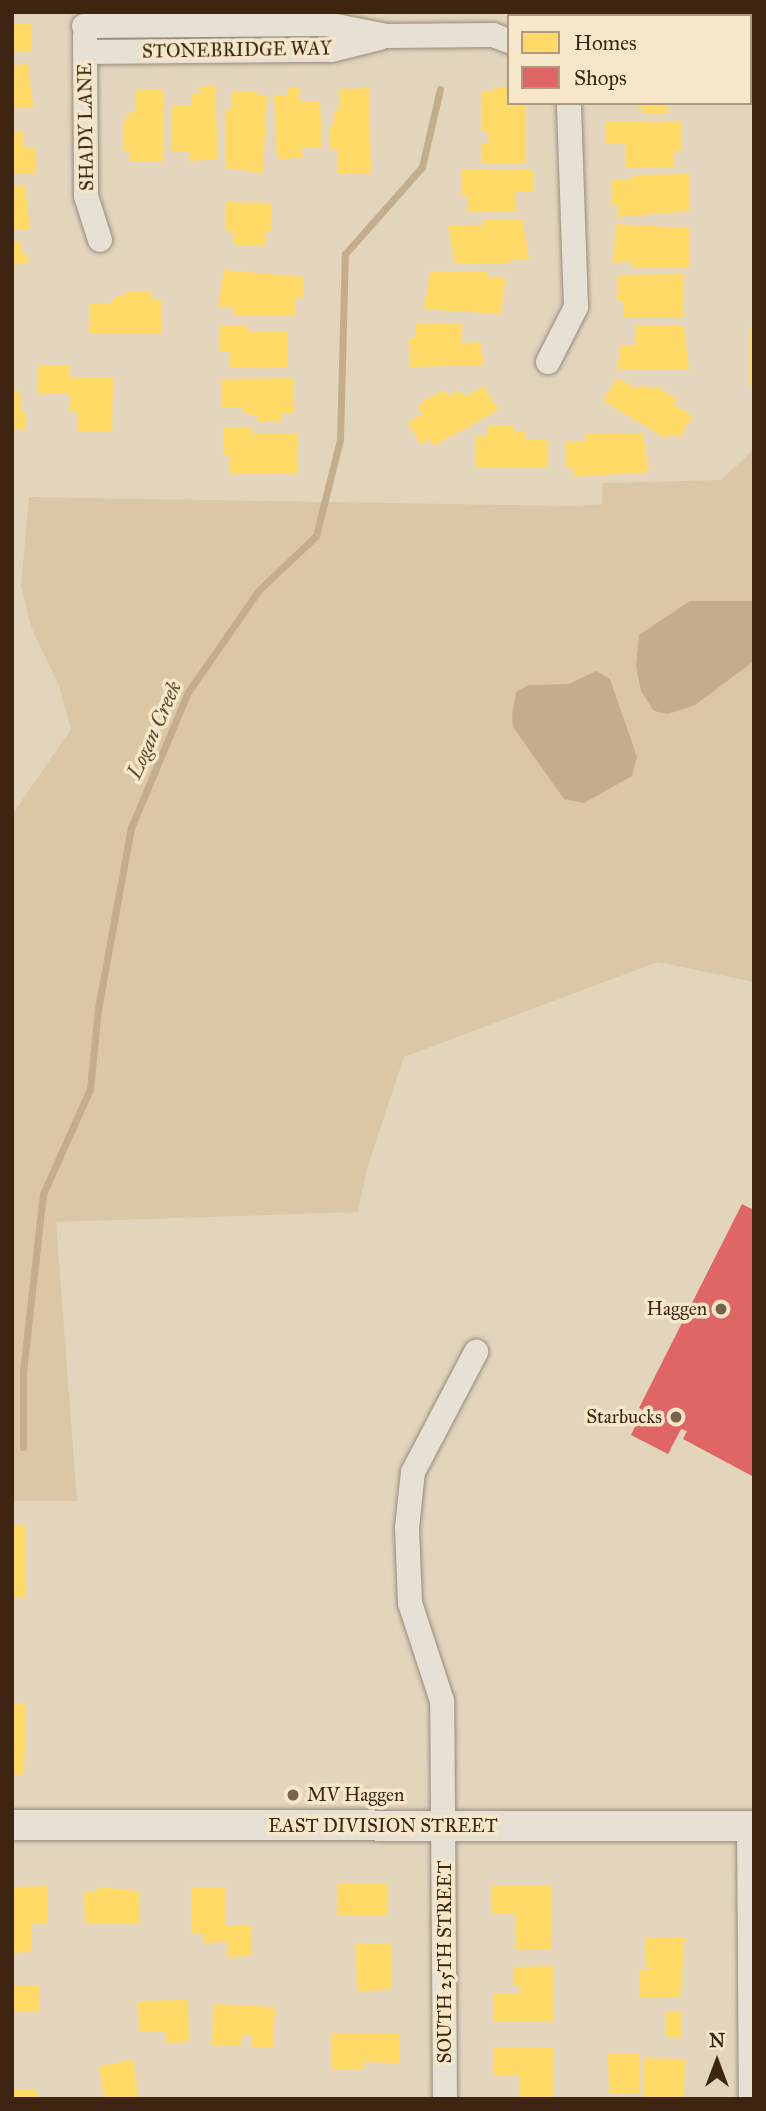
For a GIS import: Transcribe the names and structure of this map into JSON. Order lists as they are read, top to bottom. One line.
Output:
{"streets":{"street":["STONEBRIDGE WAY","SHADY LANE","EAST DIVISION STREET","SOUTH 25TH STREET"]},"crossings":[["STONEBRIDGE WAY","SHADY LANE"],["EAST DIVISION STREET","SOUTH 25TH STREET"]],"water":["Logan Creek"],"places":["Haggen","Starbucks","MV Haggen"],"legend":["Homes","Shops"],"north":"top"}
